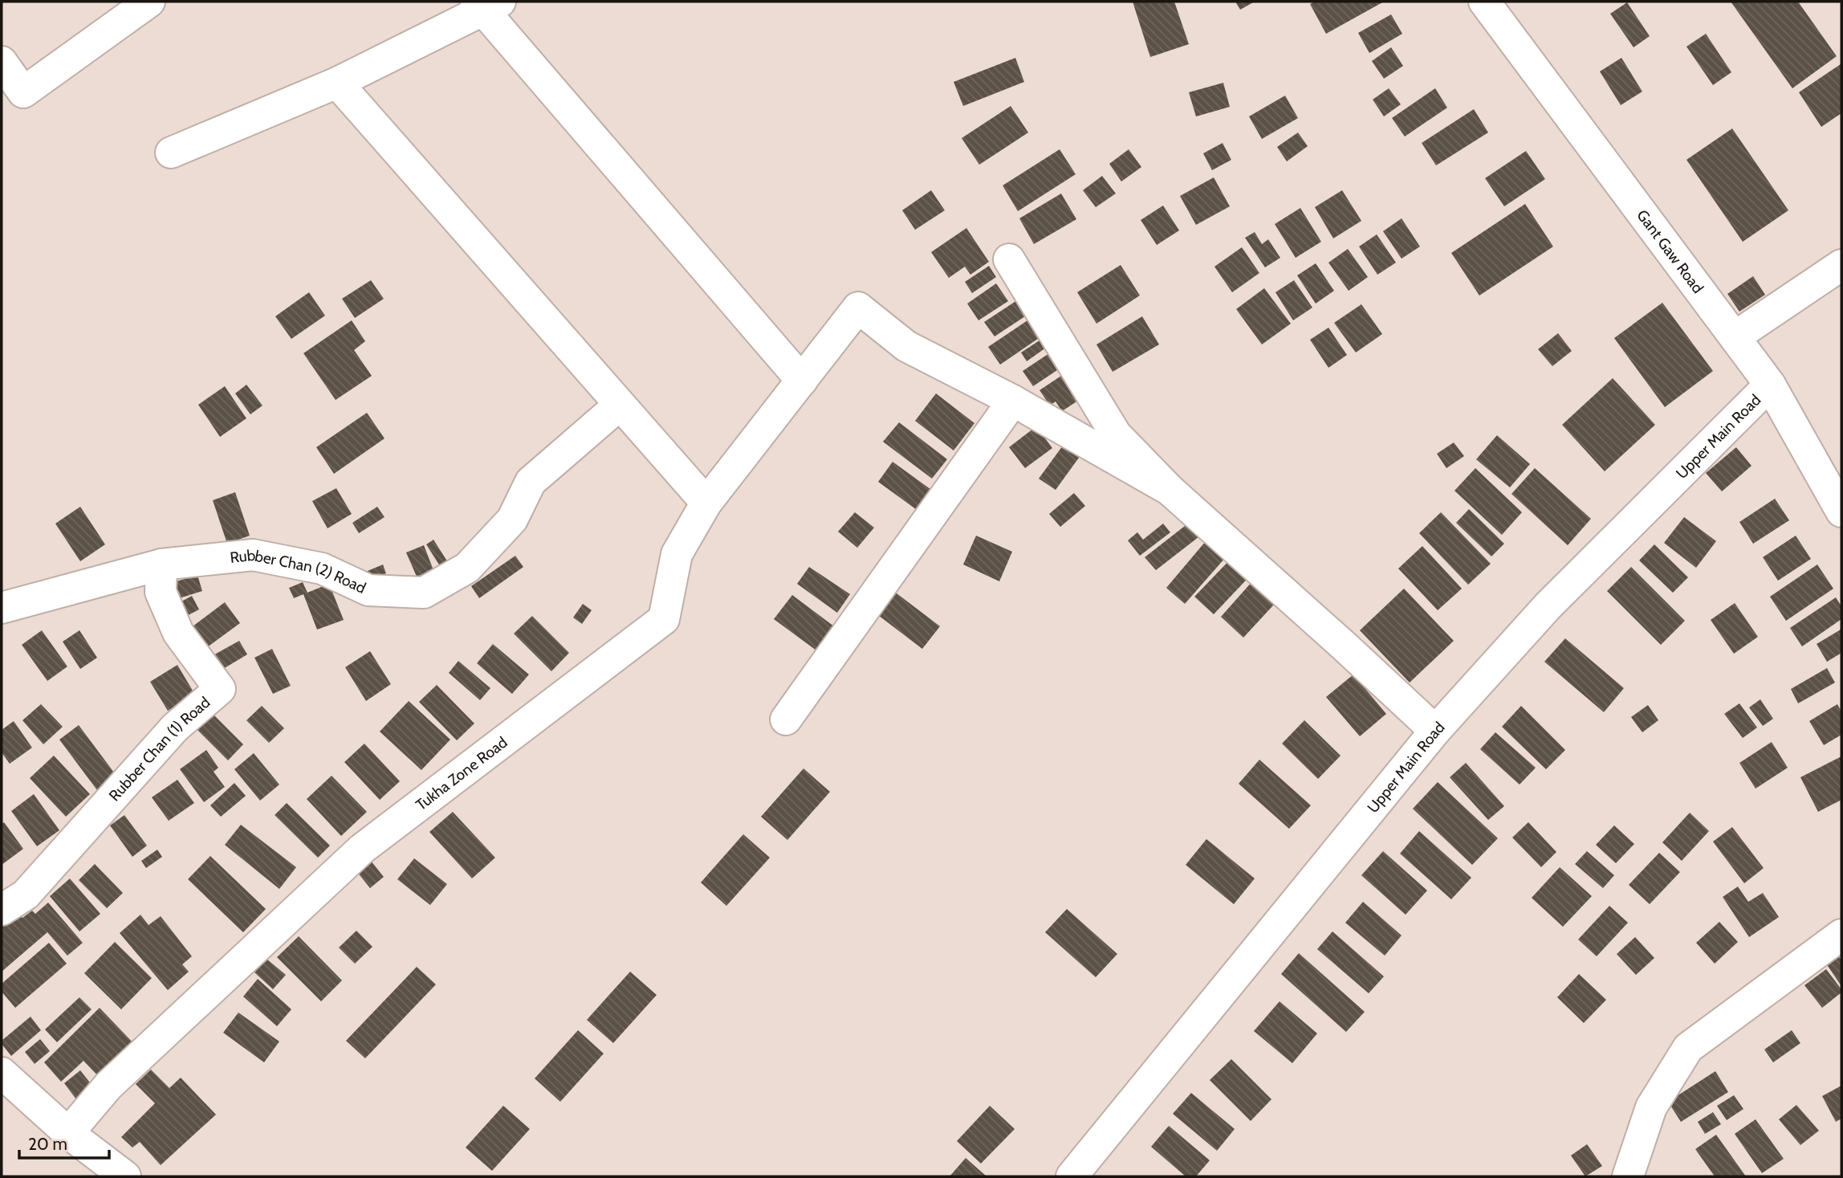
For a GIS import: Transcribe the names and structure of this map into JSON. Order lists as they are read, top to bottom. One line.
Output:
{"streets":{"street":["Gant Gaw Road","Upper Main Road","Rubber Chan (2) Road","Rubber Chan (1) Road","Tukha Zone Road"]},"crossings":[["Gant Gaw Road","Upper Main Road"],["Rubber Chan (2) Road","Rubber Chan (1) Road"]],"scale_bar":"20 m"}
